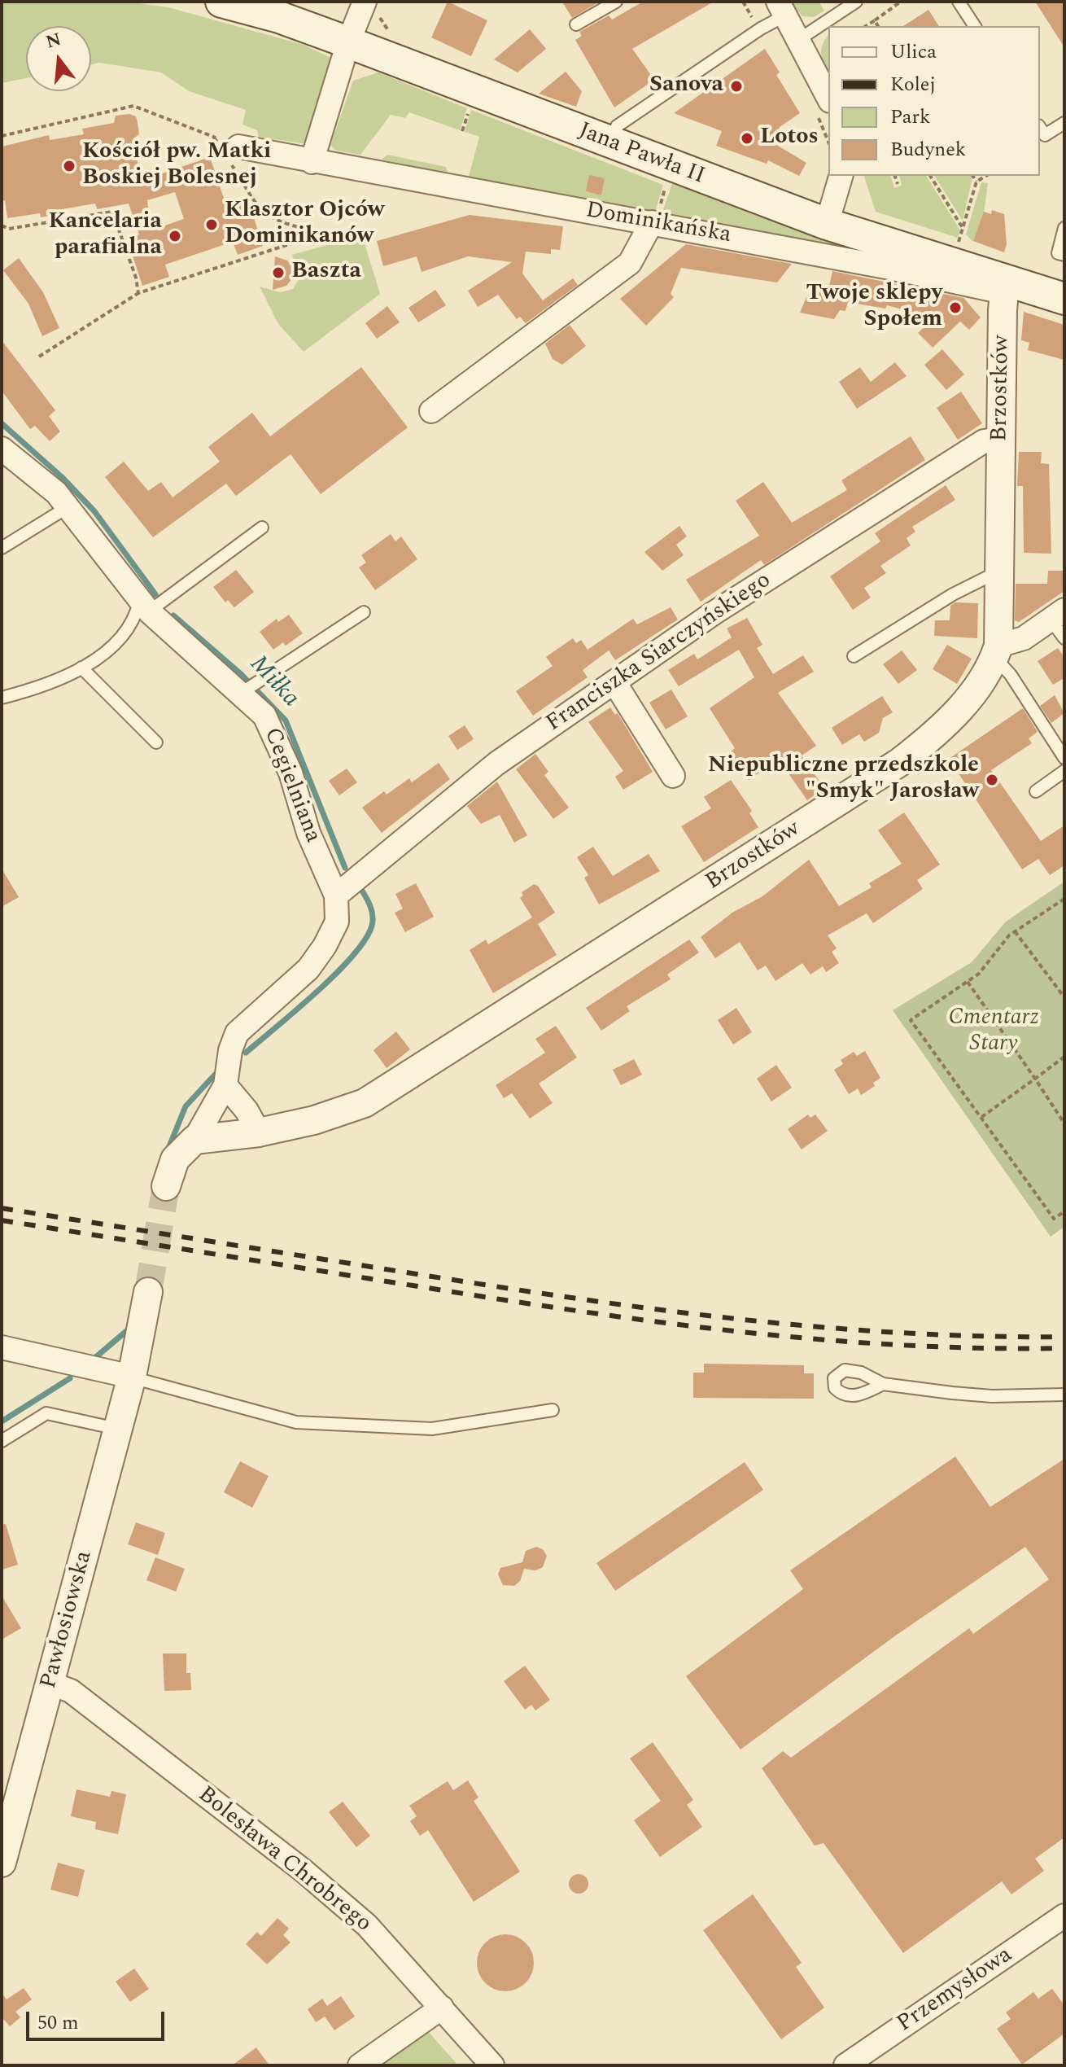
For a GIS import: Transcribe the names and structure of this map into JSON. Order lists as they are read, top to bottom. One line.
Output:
{"streets":{"main road":["Jana Pawła II"],"street":["Dominikańska","Brzostków","Franciszka Siarczyńskiego","Cegielniana","Pawłosiowska","Bolesława Chrobrego","Przemysłowa"]},"crossings":[["Jana Pawła II","Dominikańska"],["Jana Pawła II","Brzostków"],["Dominikańska","Brzostków"],["Brzostków","Franciszka Siarczyńskiego"],["Brzostków","Cegielniana"],["Franciszka Siarczyńskiego","Cegielniana"],["Pawłosiowska","Bolesława Chrobrego"]],"water":["Miłka"],"parks":["Cmentarz Stary"],"places":["Sanova","Lotos","Kościół pw. Matki Boskiej Bolesnej","Klasztor Ojców Dominikanów","Kancelaria parafialna","Baszta","Twoje sklepy Społem","Niepubliczne przedszkole \"Smyk\" Jarosław"],"legend":["Ulica","Kolej","Park","Budynek"],"scale_bar":"50 m","north":"top"}
